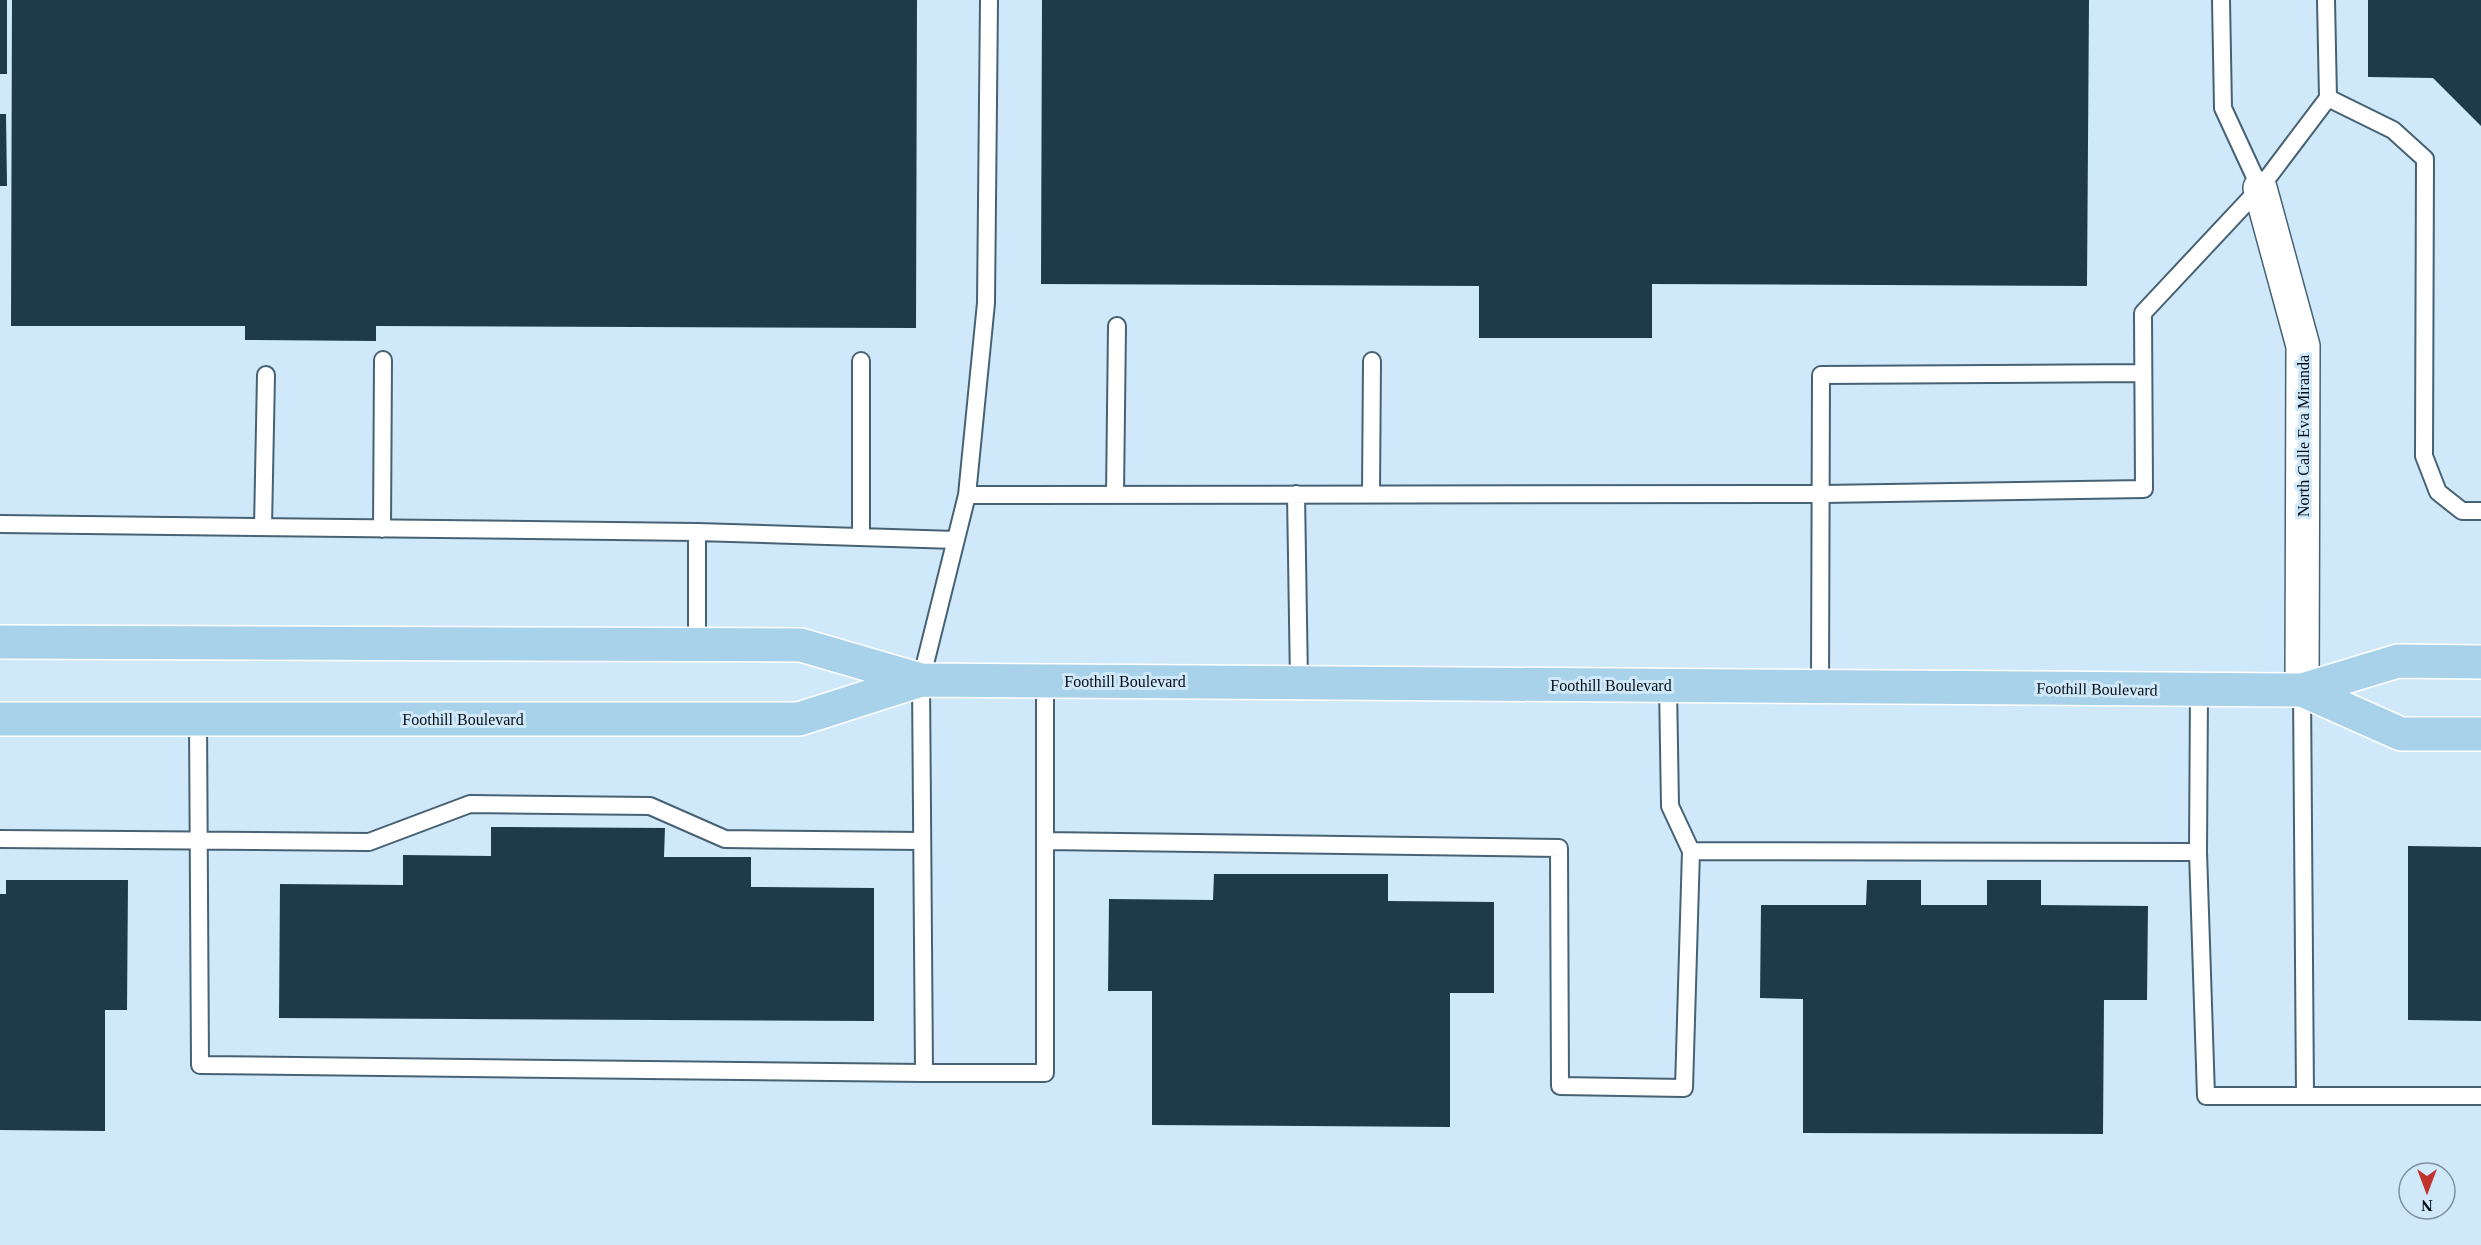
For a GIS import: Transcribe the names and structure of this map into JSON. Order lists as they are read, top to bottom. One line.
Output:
{"streets":{"main road":["Foothill Boulevard"],"street":["North Calle Eva Miranda"]},"crossings":[["North Calle Eva Miranda","Foothill Boulevard"]],"north":"bottom"}
